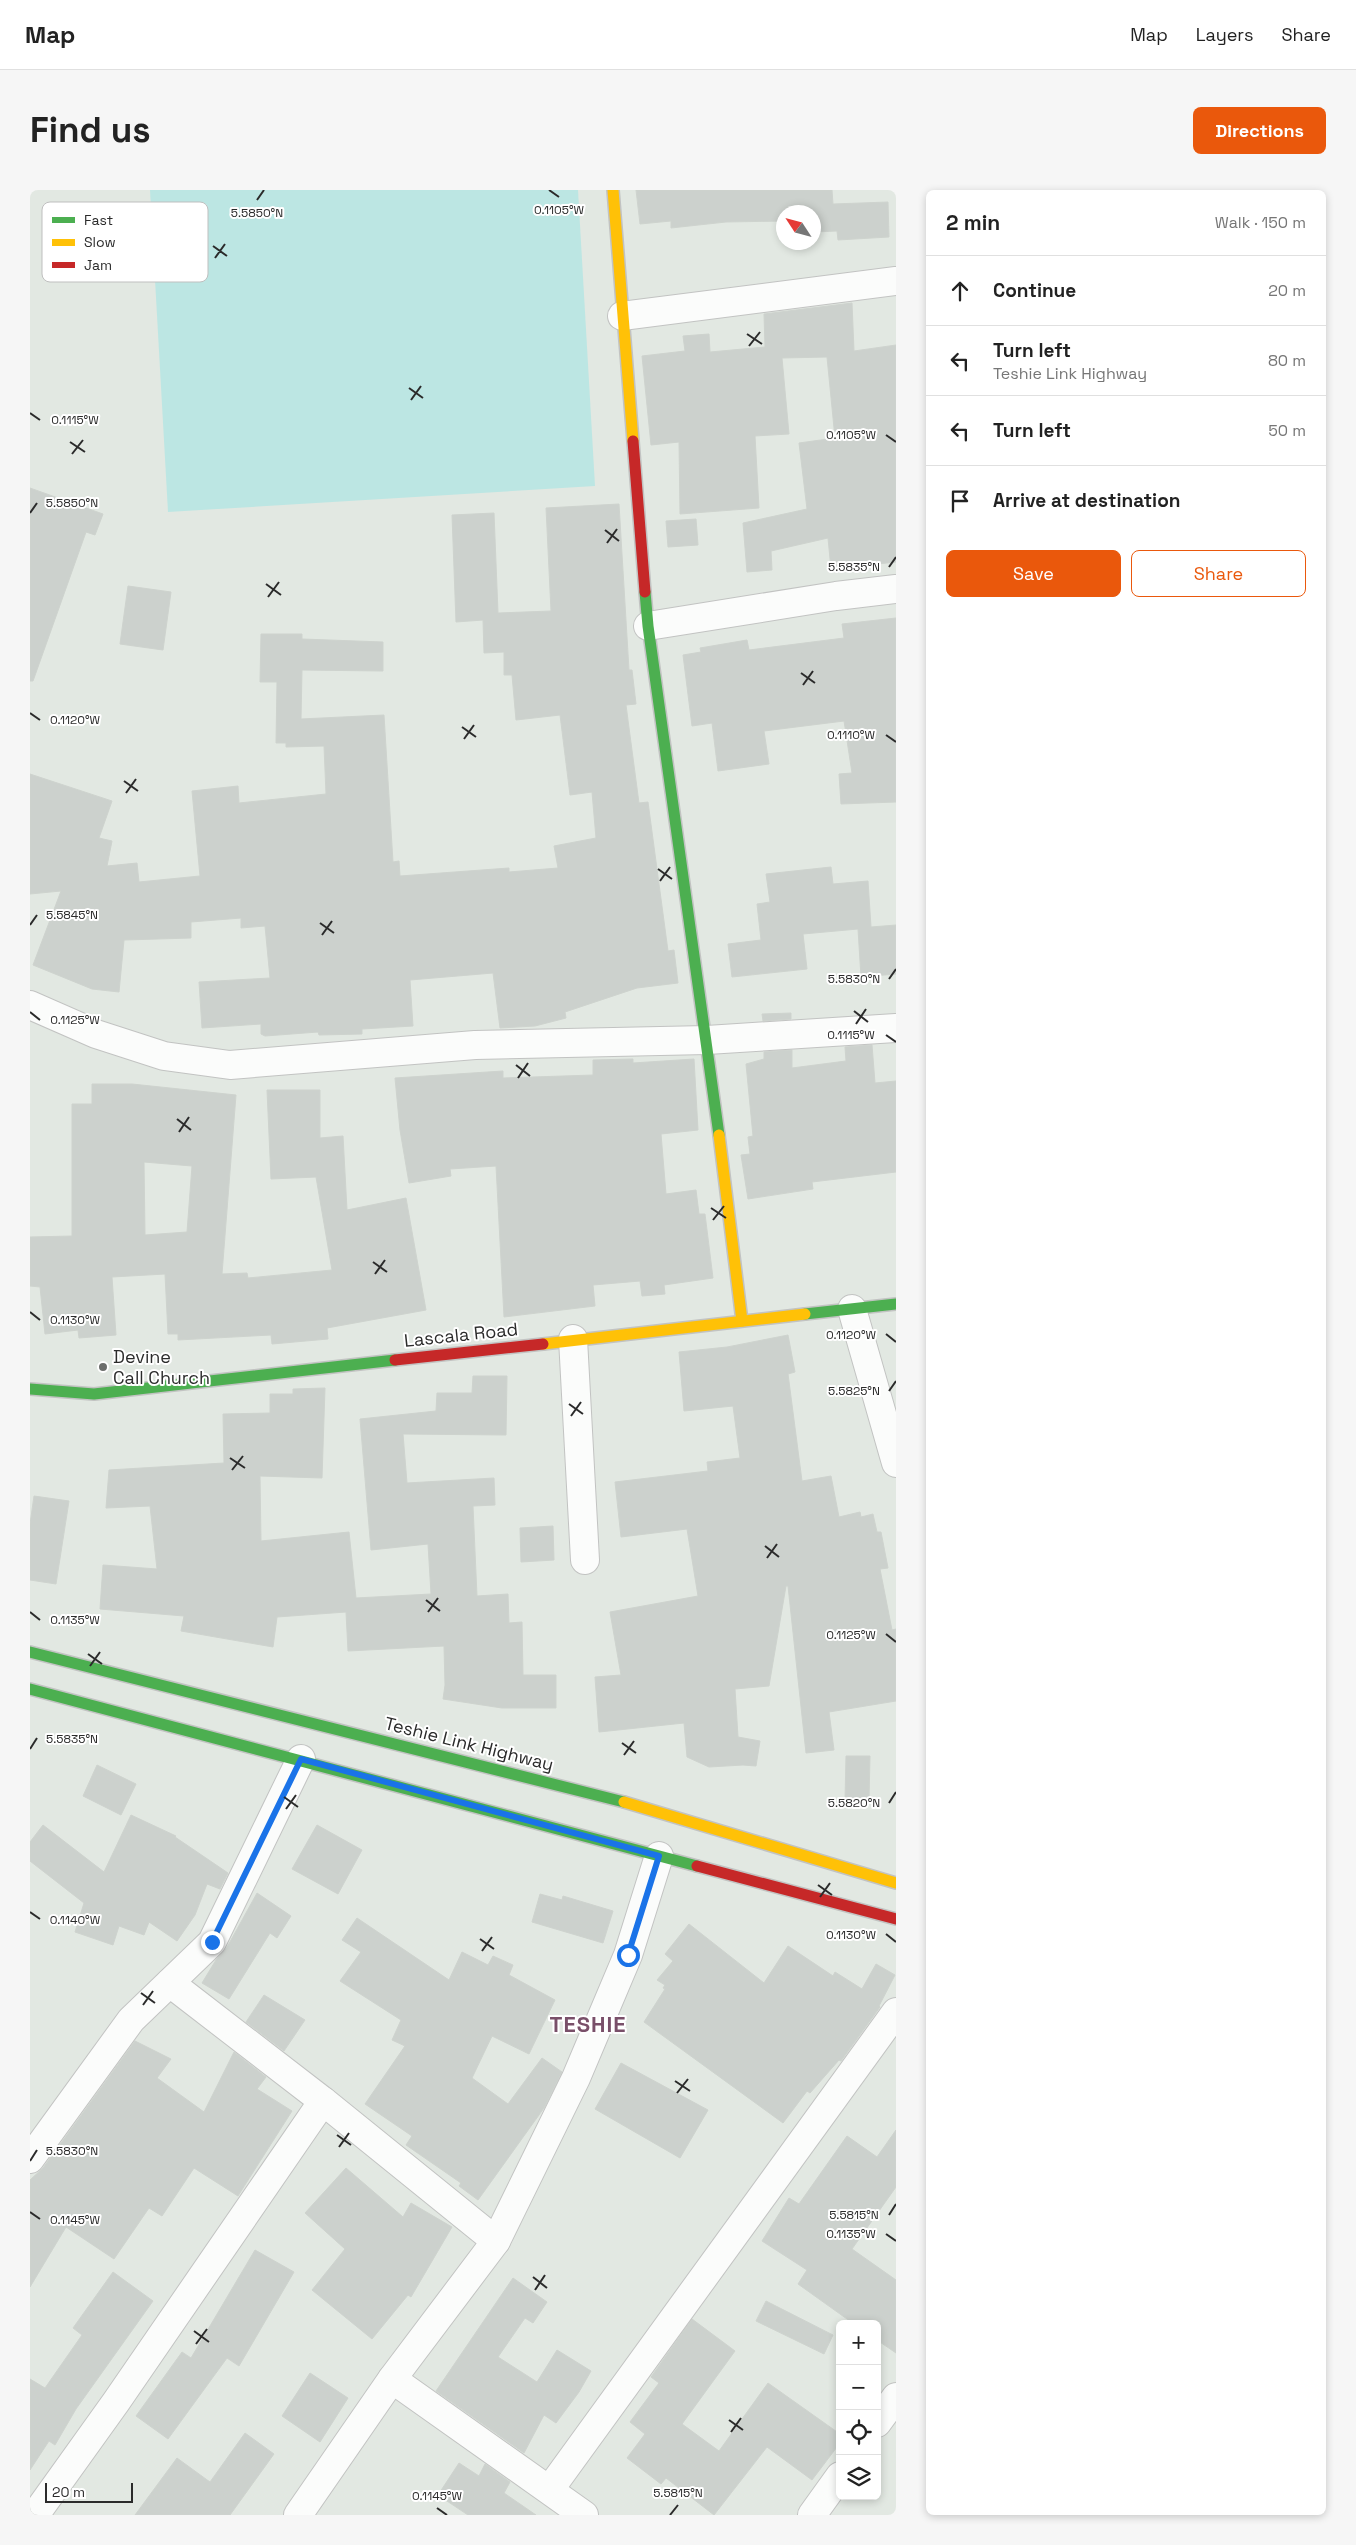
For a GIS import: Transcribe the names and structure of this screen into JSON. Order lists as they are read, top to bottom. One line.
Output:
{"streets":{"street":["Lascala Road","Teshie Link Highway"]},"districts":["TESHIE"],"places":["Devine Call Church"],"legend":["Fast","Slow","Jam"],"scale_bar":"20 m","north":"top left","page":{"header":"Map","nav":["Map","Layers","Share"],"buttons":["Directions",["Save","Share"]],"title":"Find us","heading":["2 min","Walk · 150 m"],"list":[["Continue","20 m"],["Turn left","Teshie Link Highway","80 m"],["Turn left","50 m"],"Arrive at destination"],"map_buttons":["+","−"],"scale":"20 m"},"coordinates":["0.1105°W","5.5850°N","0.1115°W","5.5835°N","0.1120°W","0.1110°W","5.5845°N","5.5830°N","0.1125°W","0.1130°W","5.5825°N","0.1135°W","5.5820°N","0.1140°W","5.5815°N","0.1145°W"]}
